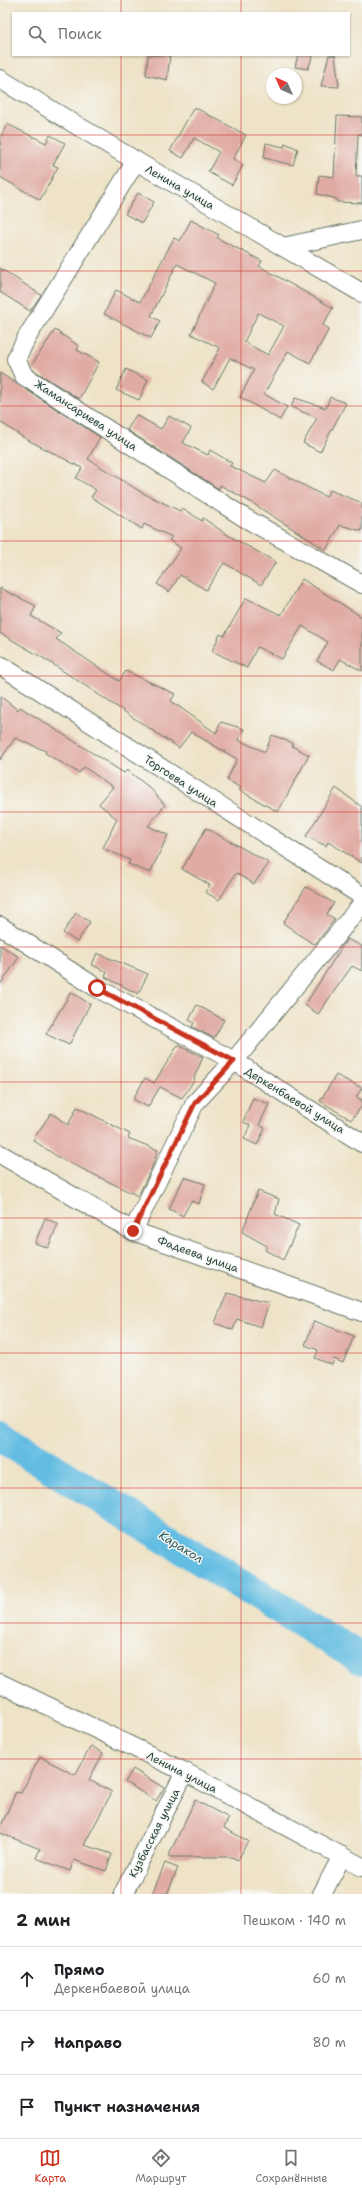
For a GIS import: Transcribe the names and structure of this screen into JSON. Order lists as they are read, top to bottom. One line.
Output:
{"streets":{"street":["Ленина улица","Жамансариева улица","Торгоева улица","Деркенбаевой улица","Фадеева улица","Кузбасская улица"]},"crossings":[["Ленина улица","Жамансариева улица"],["Ленина улица","Кузбасская улица"]],"water":["Каракол"],"north":"top left","page":{"search":"Поиск","heading":["2 мин","Пешком · 140 m"],"list":[["Прямо","Деркенбаевой улица","60 m"],["Направо","80 m"],"Пункт назначения"],"nav":["Карта","Маршрут","Сохранённые"]}}
